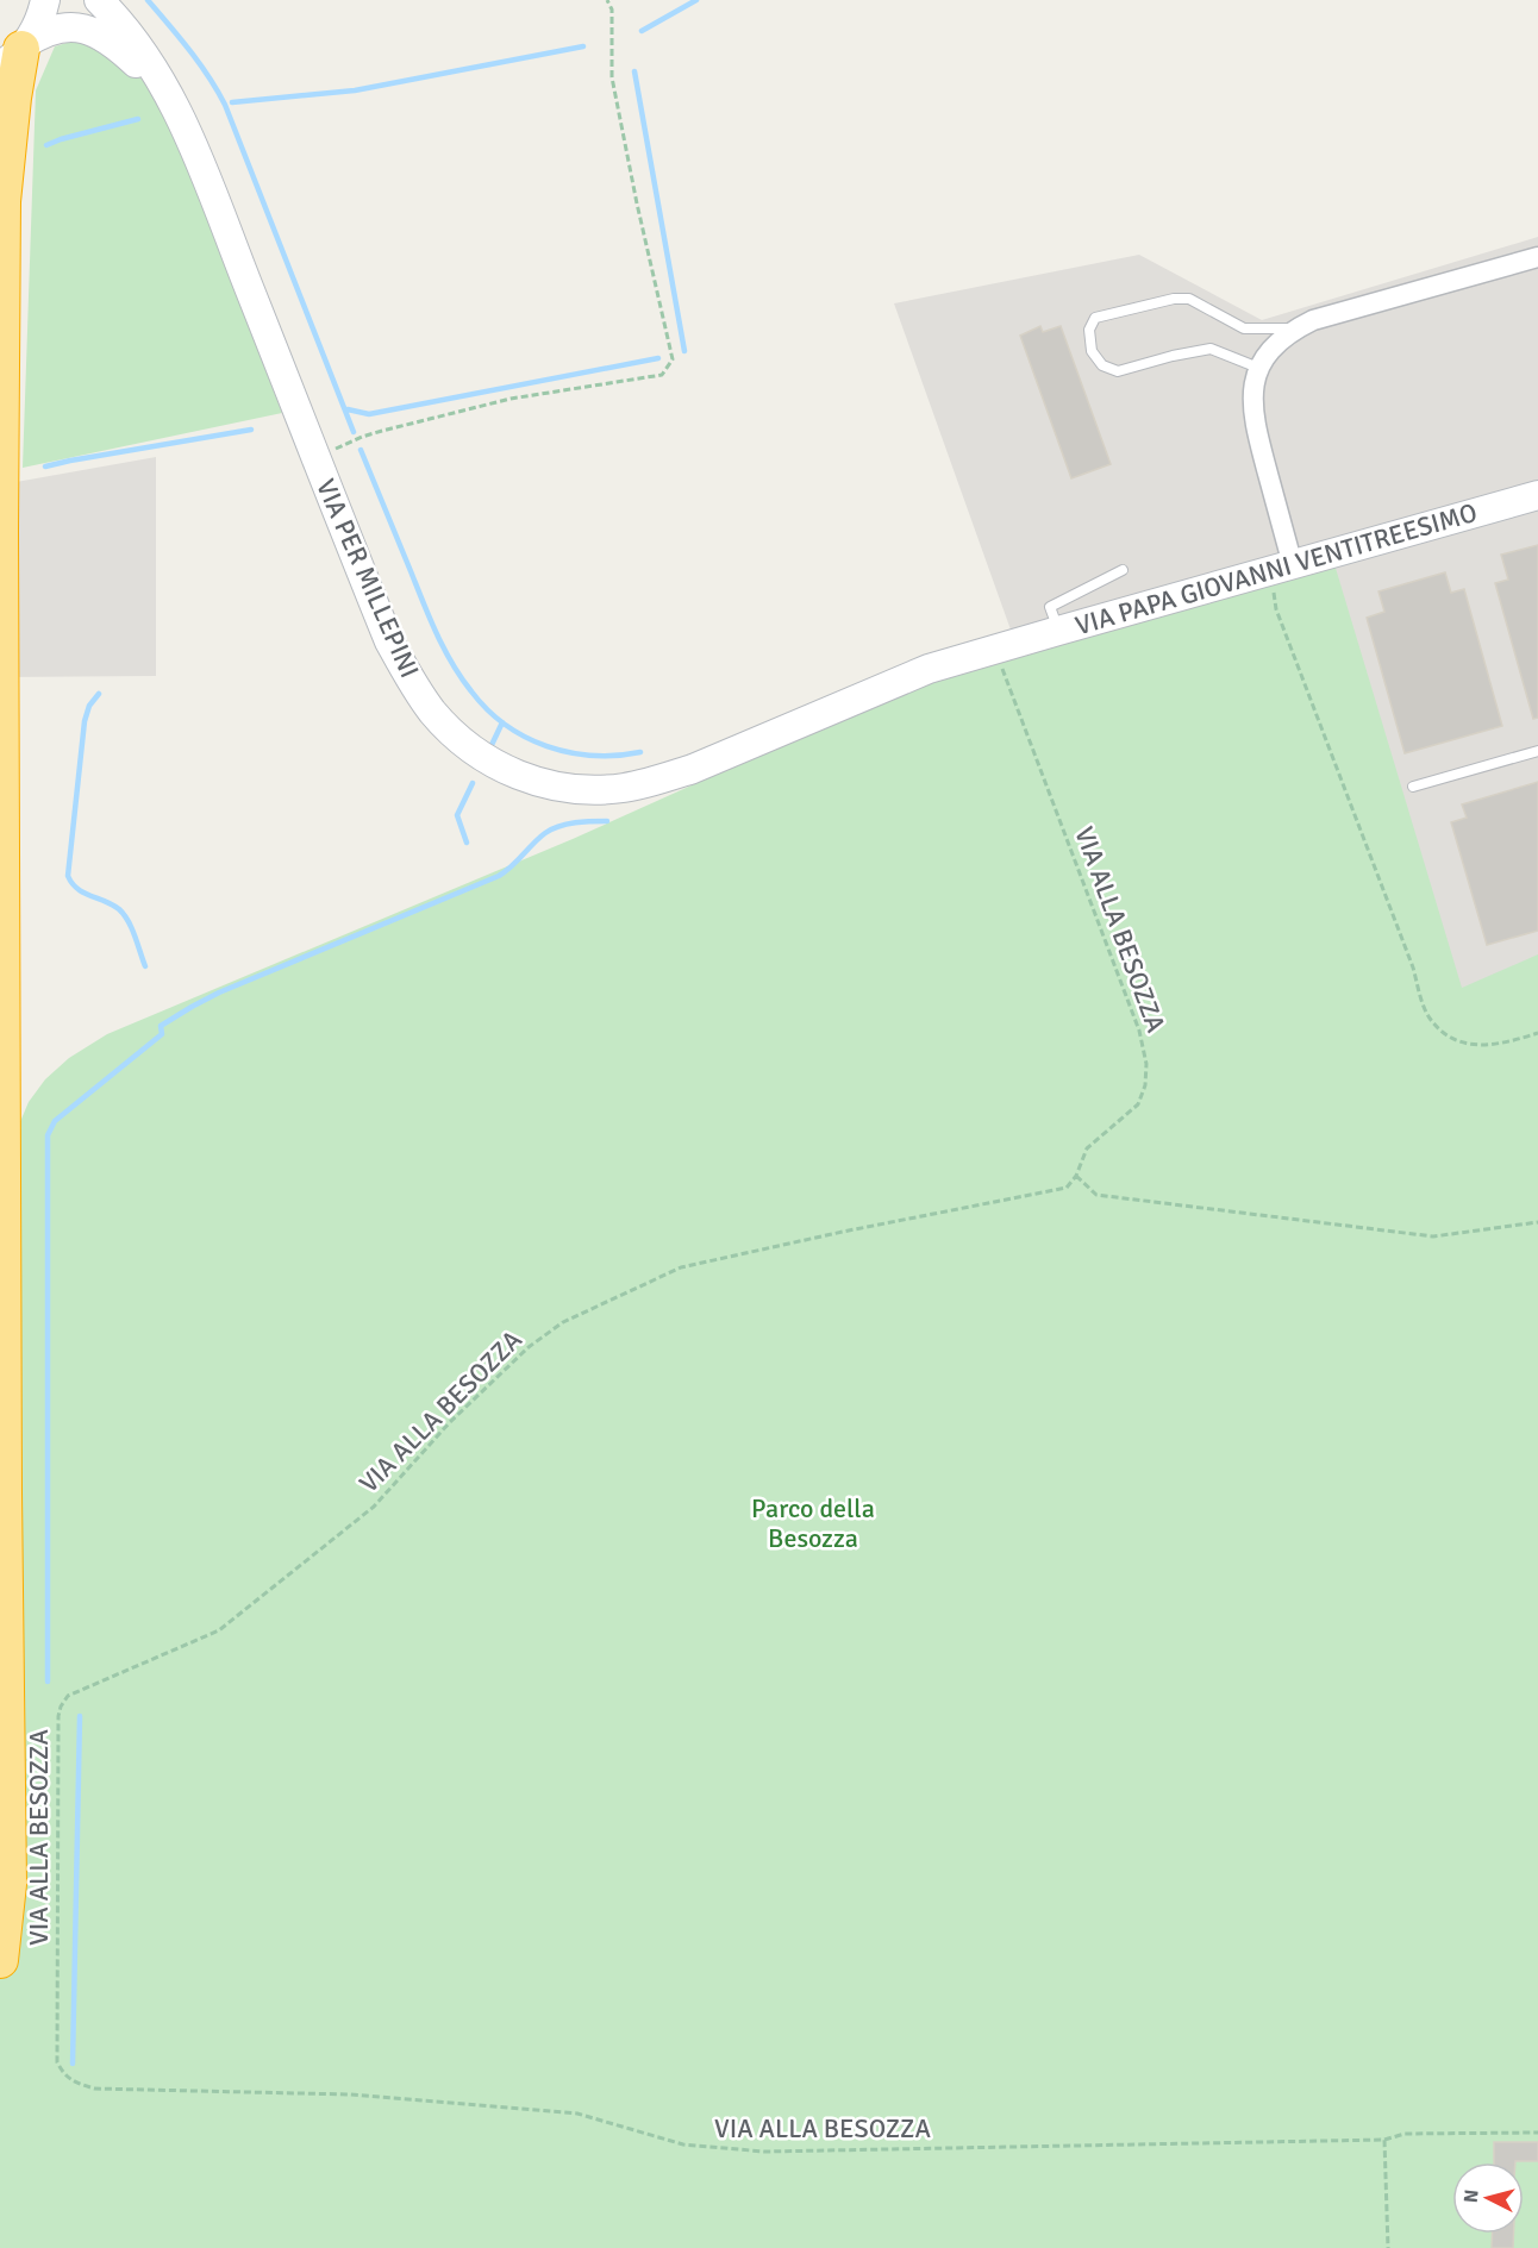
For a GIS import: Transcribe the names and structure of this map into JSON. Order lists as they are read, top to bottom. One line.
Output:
{"streets":{"street":["VIA PAPA GIOVANNI VENTITREESIMO","VIA PER MILLEPINI"],"path":["VIA ALLA BESOZZA"]},"crossings":[["VIA PAPA GIOVANNI VENTITREESIMO","VIA PER MILLEPINI"],["VIA PAPA GIOVANNI VENTITREESIMO","VIA ALLA BESOZZA"],["VIA PER MILLEPINI","VIA ALLA BESOZZA"]],"parks":["Parco della Besozza"],"north":"left"}
